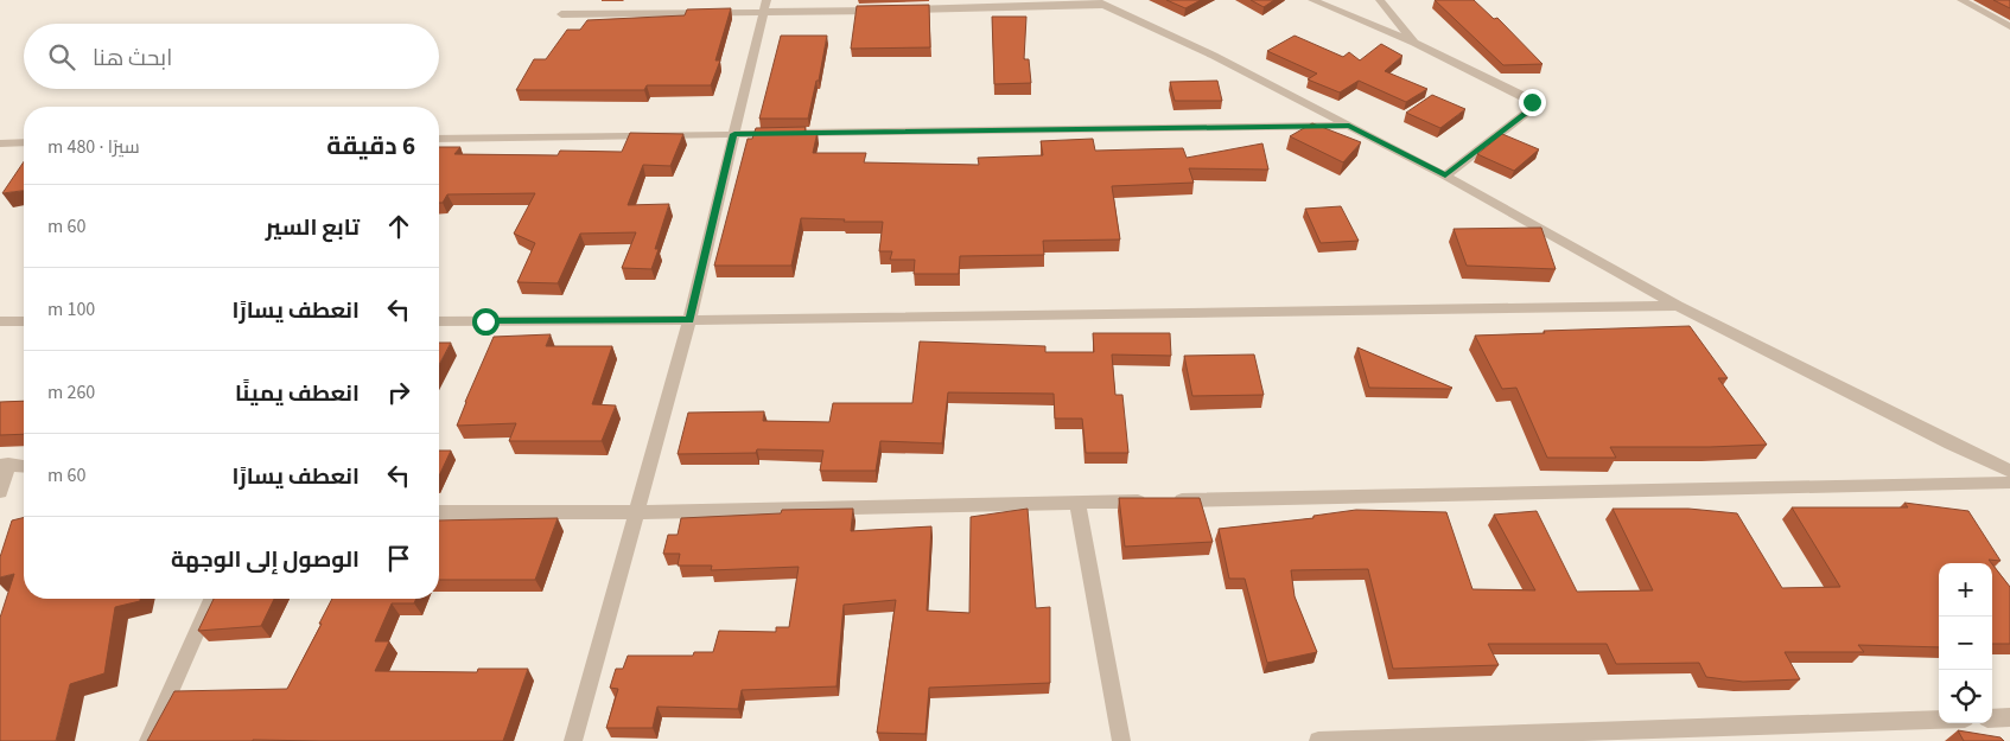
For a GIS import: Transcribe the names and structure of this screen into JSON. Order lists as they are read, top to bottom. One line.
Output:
{"page":{"search":"ابحث هنا","heading":["6 دقيقة","سيرًا · 480 m"],"list":[["تابع السير","60 m"],["انعطف يسارًا","100 m"],["انعطف يمينًا","260 m"],["انعطف يسارًا","60 m"],"الوصول إلى الوجهة"],"map_buttons":["+","−"]}}
